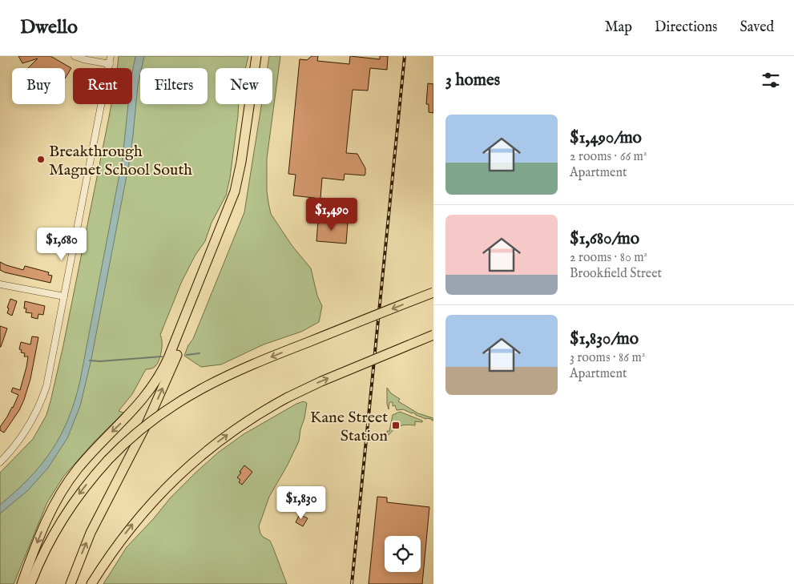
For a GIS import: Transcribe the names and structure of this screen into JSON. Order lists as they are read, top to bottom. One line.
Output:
{"places":{"other":["Breakthrough Magnet School South"],"transit":["Kane Street Station"]},"page":{"header":"Dwello","nav":["Map","Directions","Saved"],"heading":"3 homes","chip":["Buy","Rent","Filters","New"],"list":[{"name":"$1,490/mo","note":"2 rooms · 66 m² · Apartment"},{"name":"$1,680/mo","note":"2 rooms · 80 m² · Brookfield Street"},{"name":"$1,830/mo","note":"3 rooms · 86 m² · Apartment"}],"price":["$1,490","$1,680","$1,830"]}}
